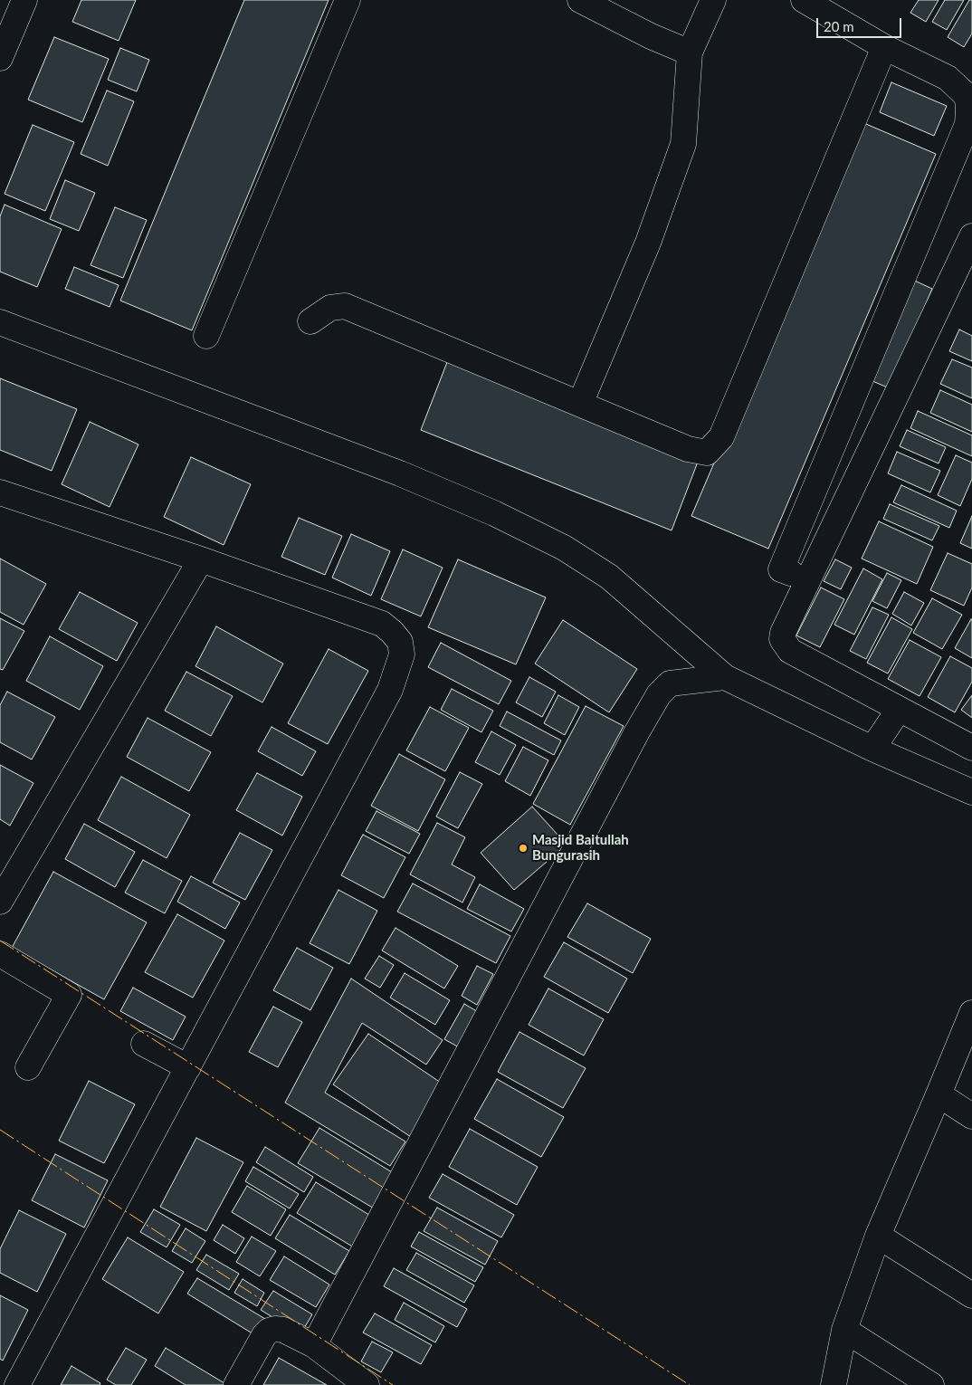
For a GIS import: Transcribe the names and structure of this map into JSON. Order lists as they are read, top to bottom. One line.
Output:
{"places":["Masjid Baitullah Bungurasih"],"scale_bar":"20 m"}
